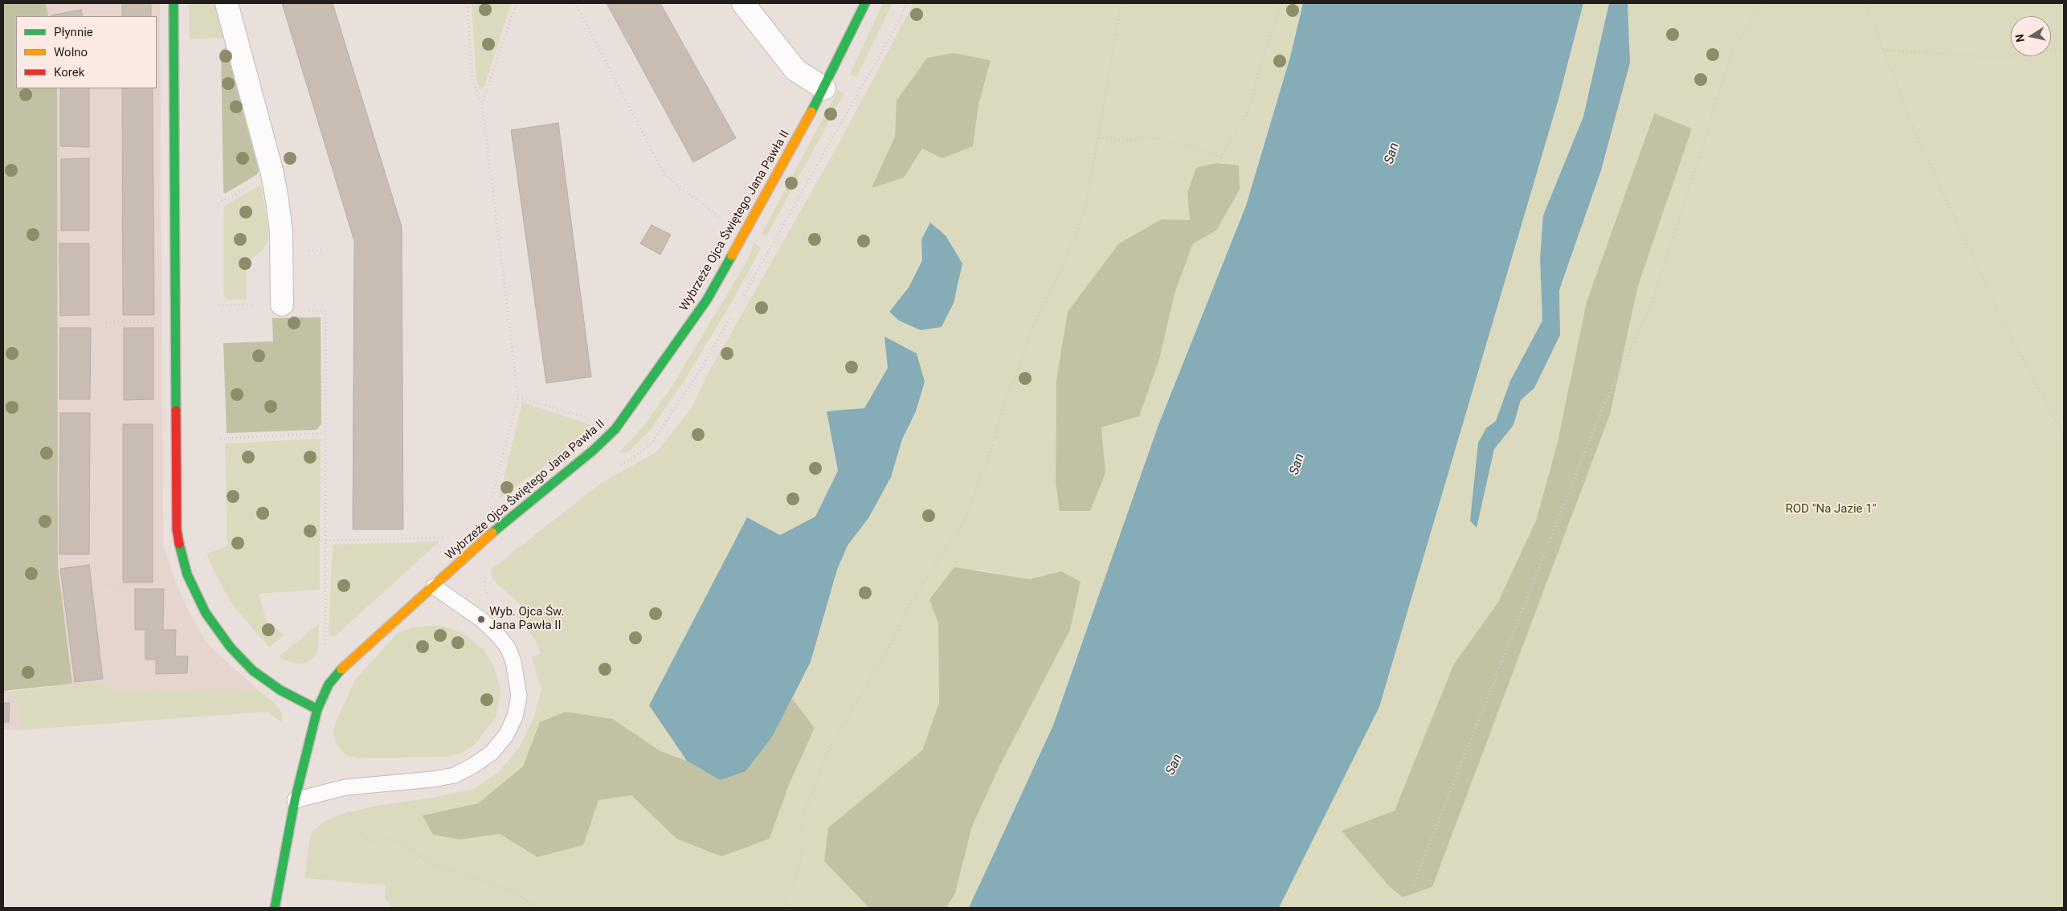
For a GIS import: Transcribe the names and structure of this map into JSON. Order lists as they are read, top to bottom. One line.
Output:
{"streets":{"street":["Wybrzeże Ojca Świętego Jana Pawła II"]},"water":["San"],"parks":["ROD \"Na Jazie 1\""],"places":["Wyb. Ojca Św. Jana Pawła II"],"legend":["Płynnie","Wolno","Korek"],"north":"left"}
